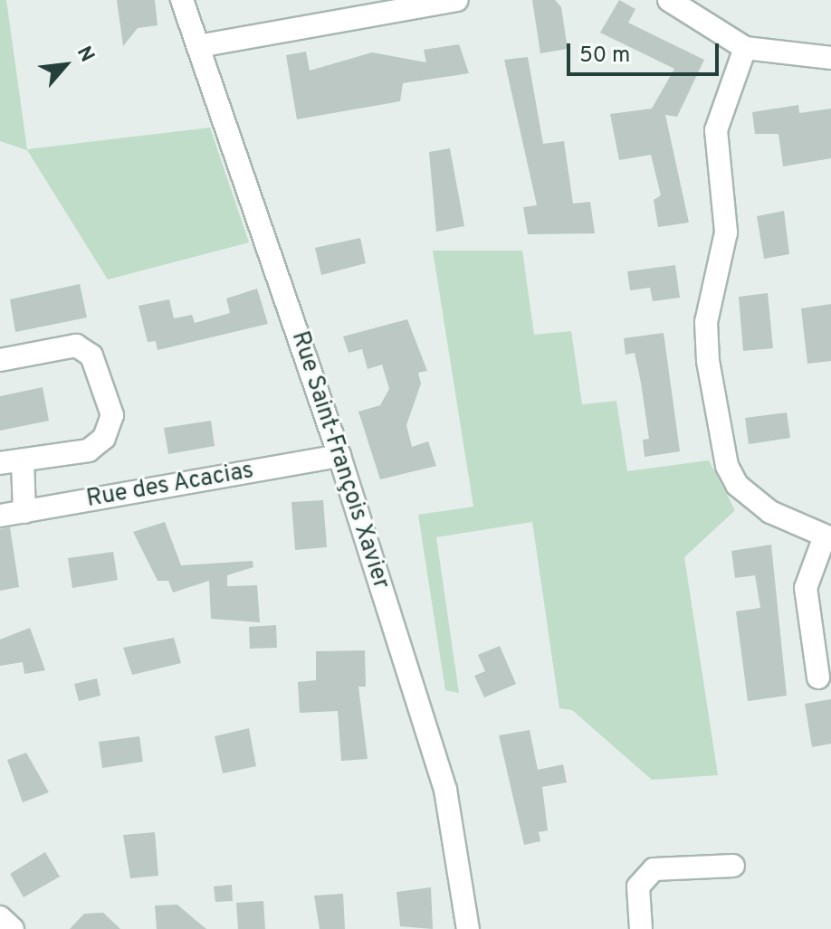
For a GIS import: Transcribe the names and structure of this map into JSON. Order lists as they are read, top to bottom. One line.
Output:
{"streets":{"street":["Rue Saint-François Xavier","Rue des Acacias"]},"crossings":[["Rue Saint-François Xavier","Rue des Acacias"]],"scale_bar":"50 m","north":"top right"}
